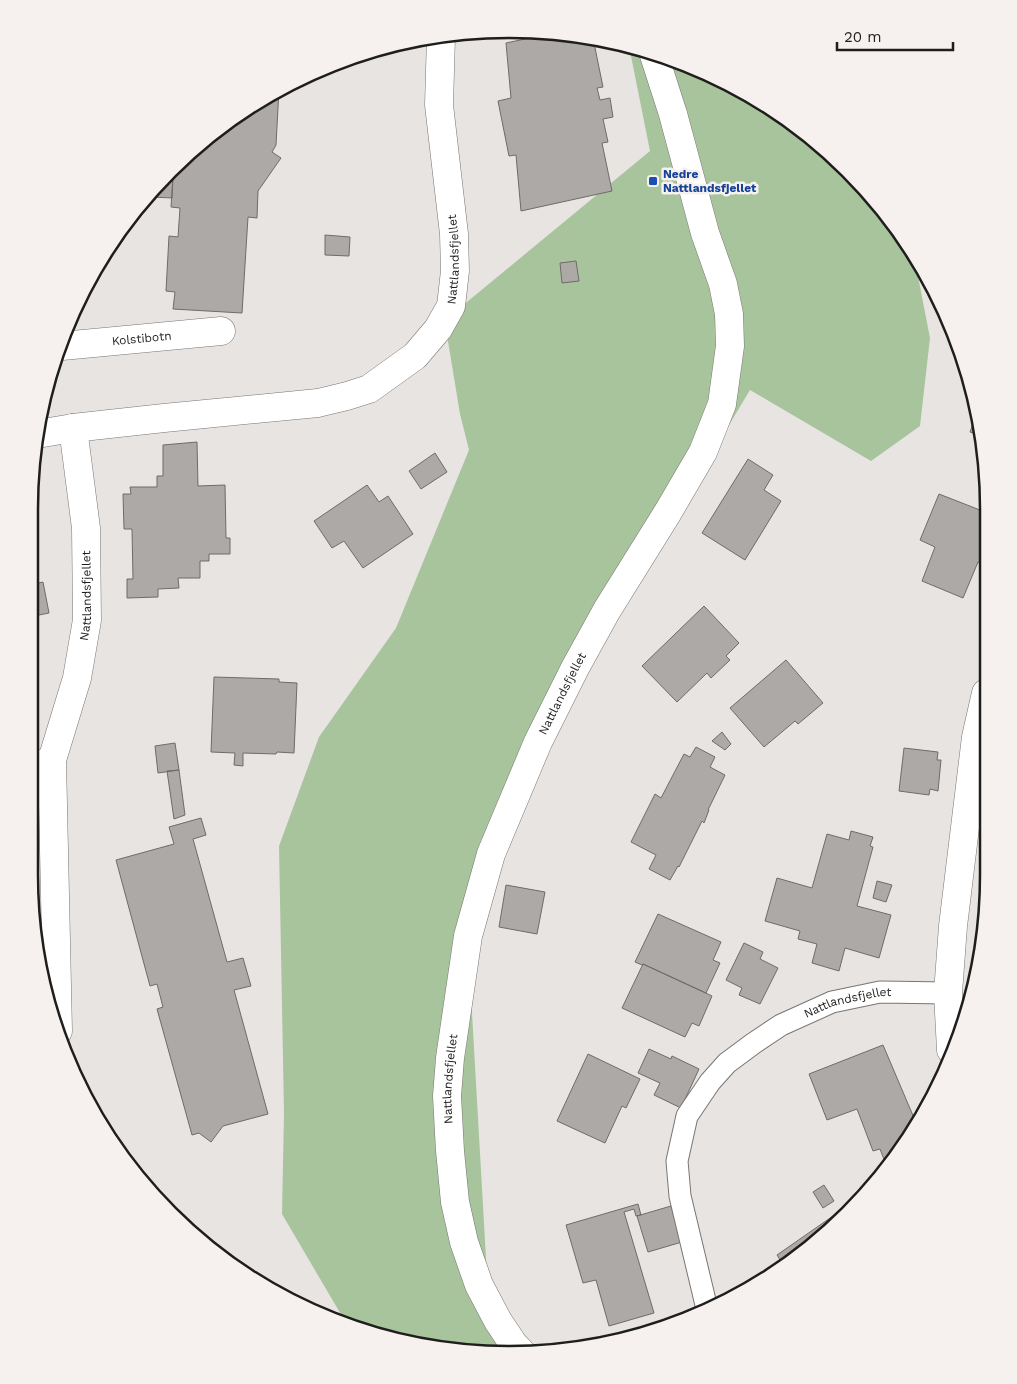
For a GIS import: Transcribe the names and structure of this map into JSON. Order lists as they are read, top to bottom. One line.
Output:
{"streets":{"street":["Nattlandsfjellet","Kolstibotn"]},"places":{"transit":["Nedre Nattlandsfjellet"]},"scale_bar":"20 m"}
